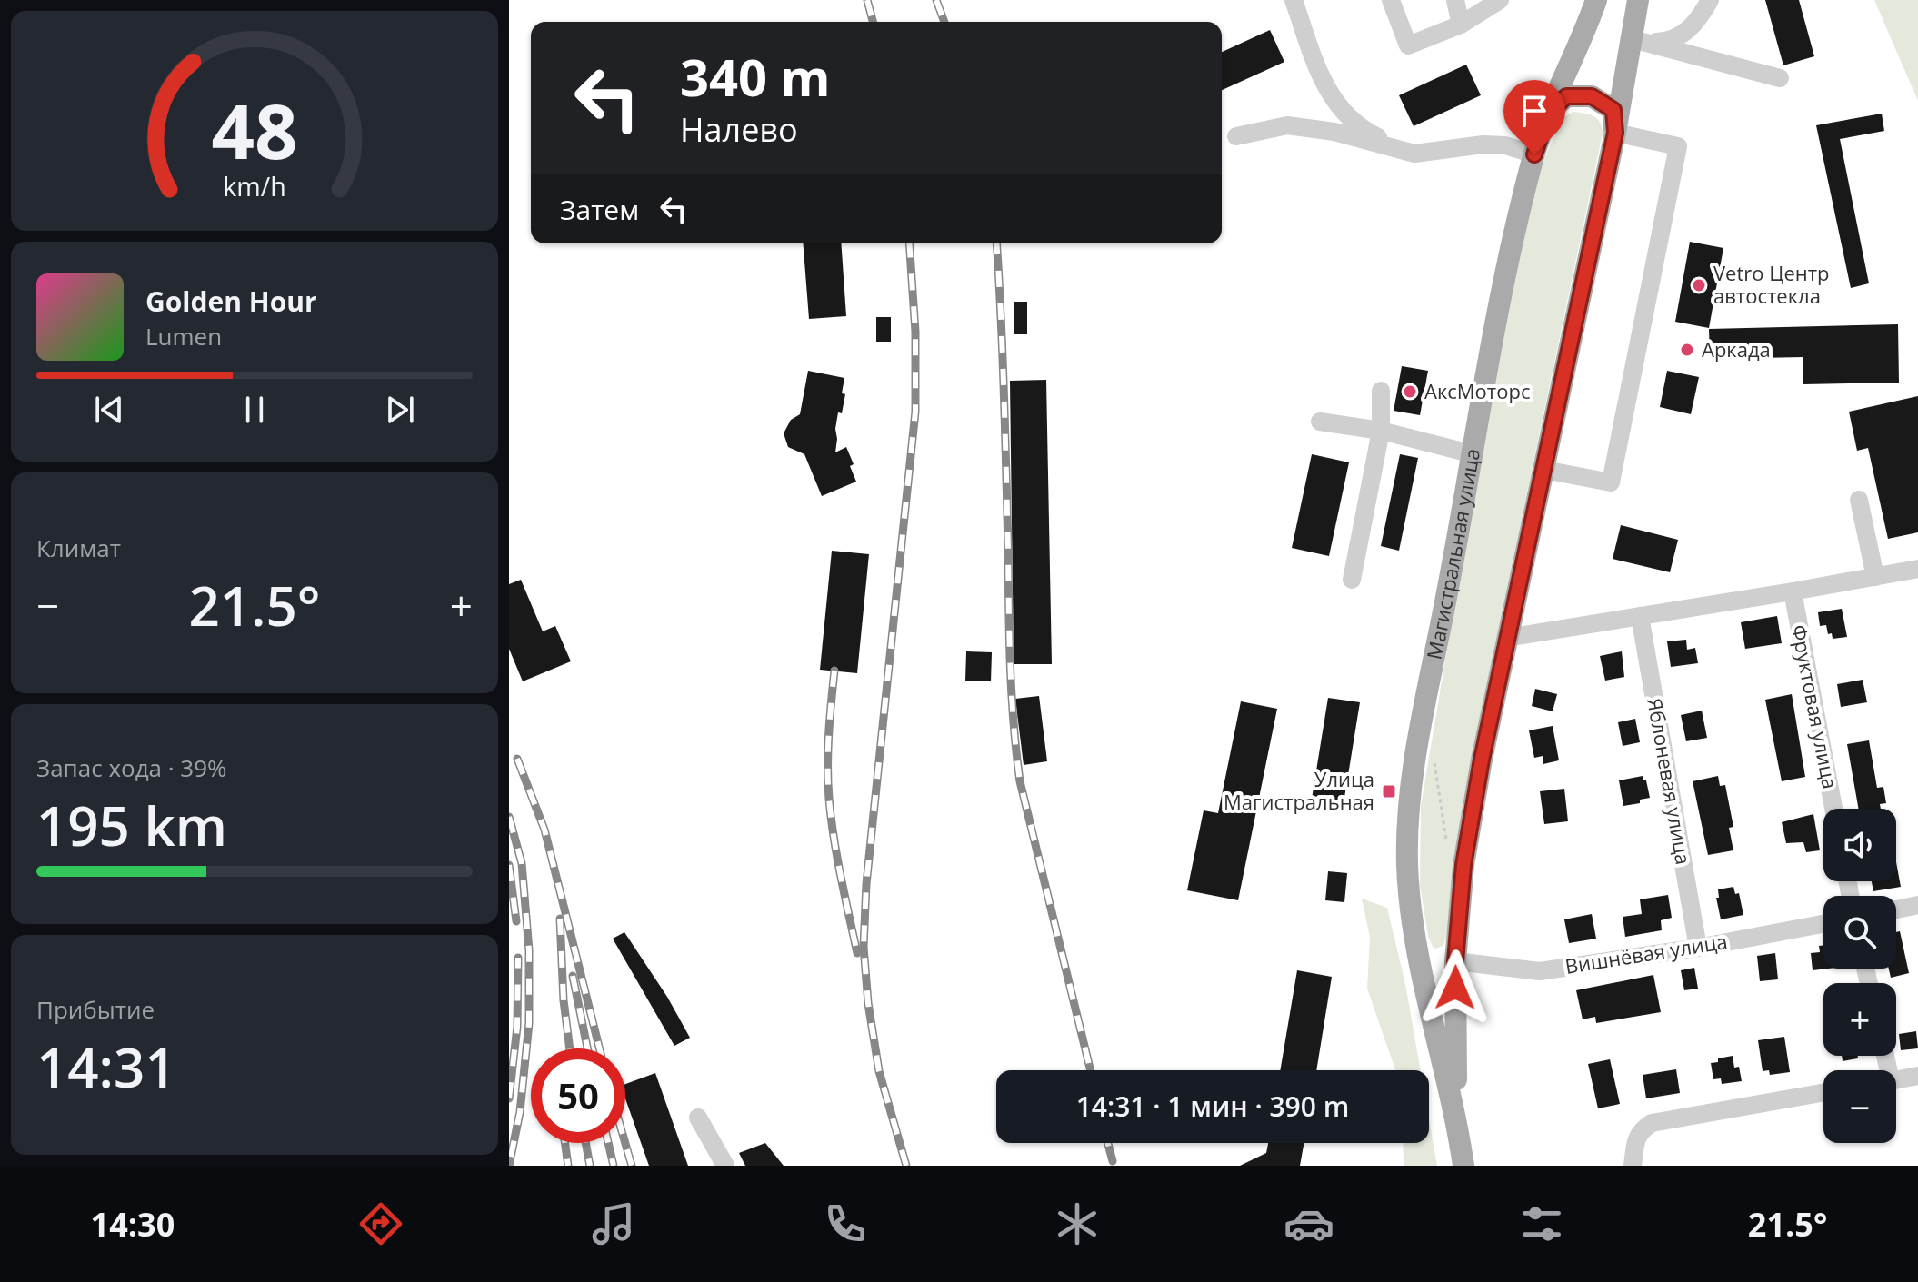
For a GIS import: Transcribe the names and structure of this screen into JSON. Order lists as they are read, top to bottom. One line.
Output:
{"streets":{"main road":["Магистральная улица"],"street":["Фруктовая улица","Яблоневая улица","Вишнёвая улица"]},"crossings":[["Магистральная улица","Вишнёвая улица"],["Яблоневая улица","Вишнёвая улица"]],"places":{"other":["Vetro Центр автостекла","Аркада","АксМоторс"],"transit":["Улица Магистральная"]},"page":{"turn":["340 m","Налево"],"then":"Затем","song":["Golden Hour","Lumen"],"tile":["Климат",["Запас хода · 39%","195 km"],["Прибытие","14:31"]],"heat":["−","21.5°","+"],"map_buttons":["+","−"],"limit":"50","trip":"14:31 · 1 мин · 390 m","tabs":["14:30","21.5°"],"gauge":["48","km/h"]}}
